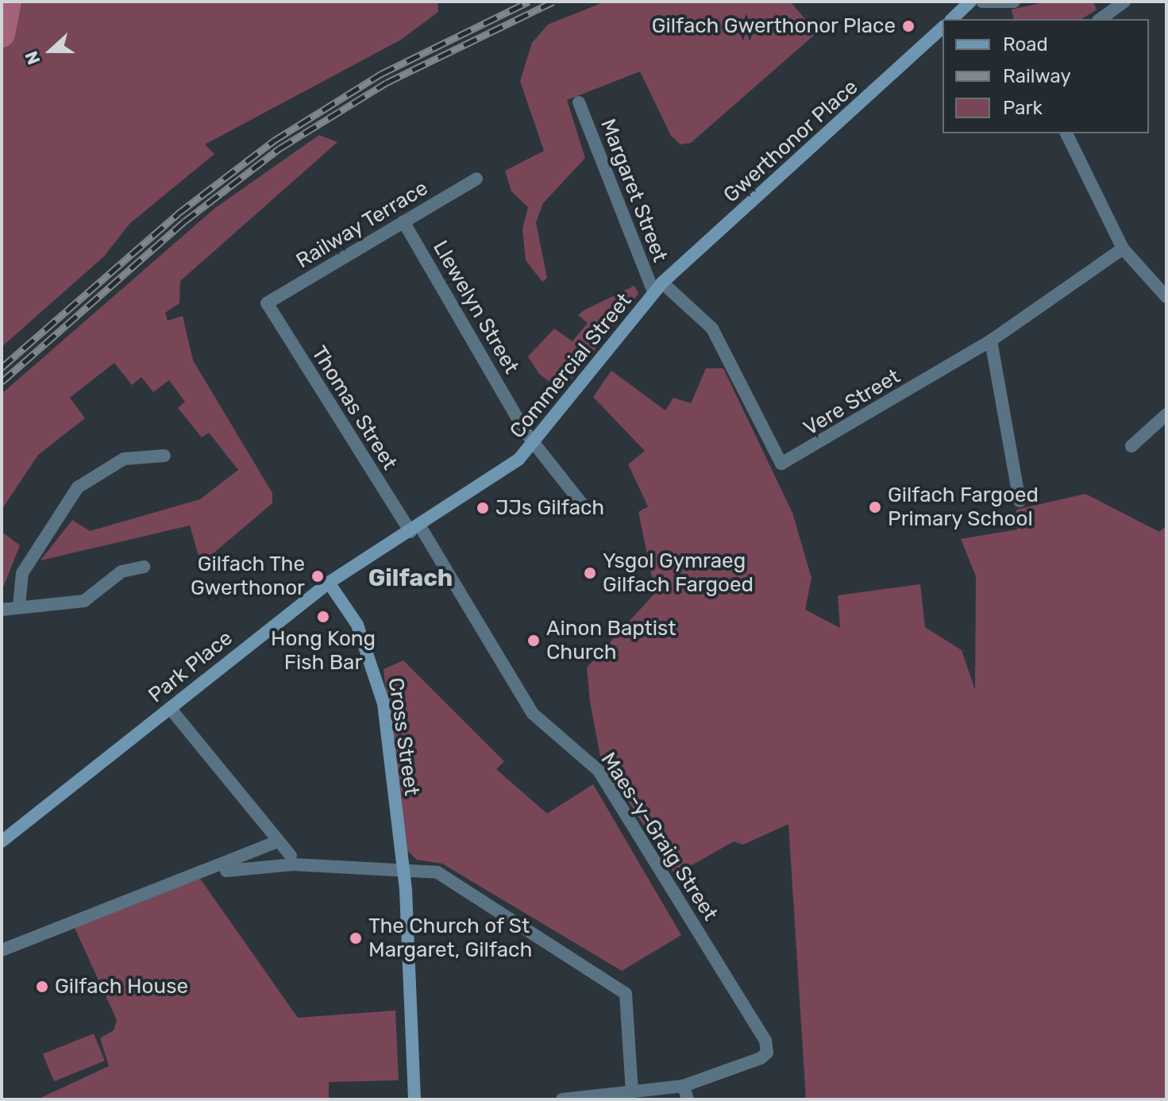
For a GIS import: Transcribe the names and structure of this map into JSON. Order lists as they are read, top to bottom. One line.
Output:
{"streets":{"street":["Gwerthonor Place","Margaret Street","Railway Terrace","Llewelyn Street","Commercial Street","Vere Street","Thomas Street","Park Place","Cross Street","Maes-y-Graig Street"]},"crossings":[["Gwerthonor Place","Margaret Street"],["Gwerthonor Place","Commercial Street"],["Gwerthonor Place","Vere Street"],["Margaret Street","Commercial Street"],["Margaret Street","Vere Street"],["Railway Terrace","Llewelyn Street"],["Railway Terrace","Thomas Street"],["Llewelyn Street","Commercial Street"],["Commercial Street","Vere Street"],["Commercial Street","Thomas Street"],["Commercial Street","Park Place"],["Commercial Street","Maes-y-Graig Street"],["Thomas Street","Park Place"],["Thomas Street","Maes-y-Graig Street"],["Park Place","Cross Street"],["Park Place","Maes-y-Graig Street"]],"districts":["Gilfach"],"places":["Gilfach Gwerthonor Place","Gilfach Fargoed Primary School","JJs Gilfach","Ysgol Gymraeg Gilfach Fargoed","Gilfach The Gwerthonor","Hong Kong Fish Bar","Ainon Baptist Church","The Church of St Margaret, Gilfach","Gilfach House"],"legend":["Road","Railway","Park"],"north":"left"}
